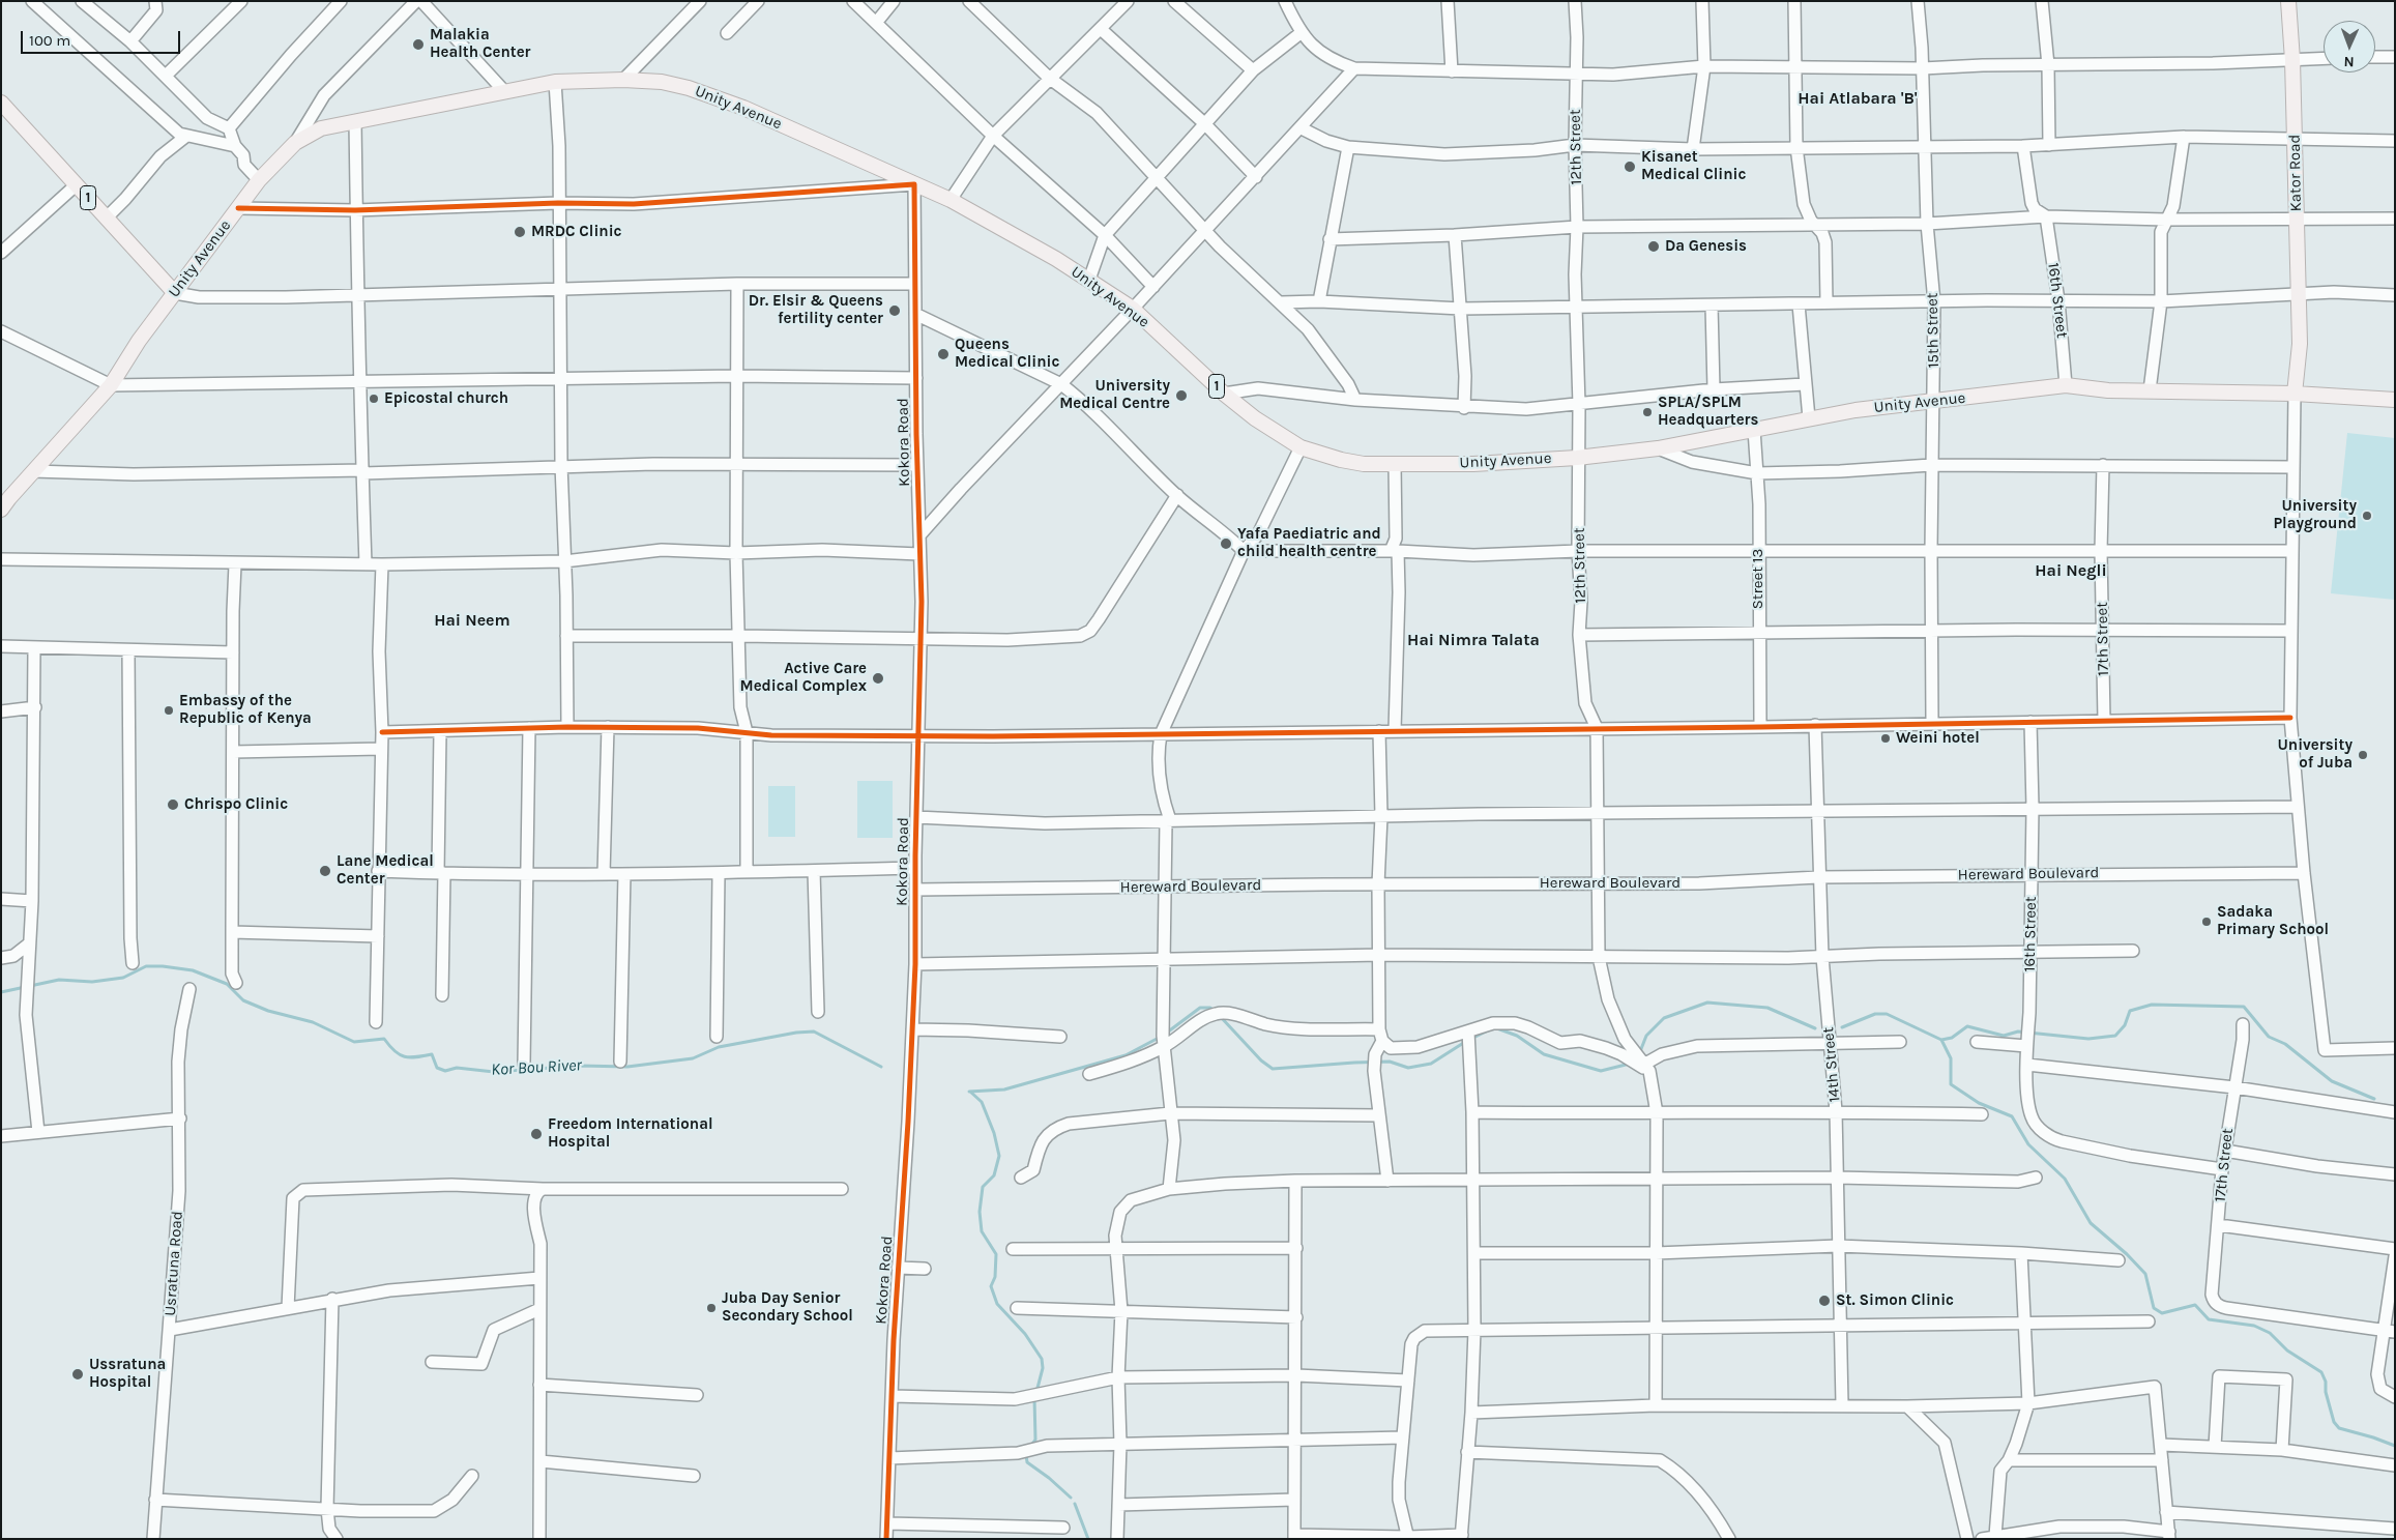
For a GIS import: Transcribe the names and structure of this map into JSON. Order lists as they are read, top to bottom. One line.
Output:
{"streets":{"main road":["Unity Avenue","Kator Road","1"],"street":["12th Street","16th Street","15th Street","Kokora Road","Street 13","17th Street","Hereward Boulevard","14th Street","Usratuna Road"]},"crossings":[["Unity Avenue","12th Street"],["Unity Avenue","Kator Road"],["Unity Avenue","1"],["Unity Avenue","16th Street"],["Unity Avenue","15th Street"],["Unity Avenue","Kokora Road"],["Unity Avenue","Street 13"],["12th Street","Hereward Boulevard"],["16th Street","17th Street"],["16th Street","Hereward Boulevard"],["Kokora Road","Hereward Boulevard"],["Hereward Boulevard","14th Street"]],"districts":["Hai Atlabara 'B'","Hai Negli","Hai Neem","Hai Nimra Talata"],"water":["Kor Bou River"],"places":["Malakia Health Center","Kisanet Medical Clinic","MRDC Clinic","Da Genesis","Dr. Elsir & Queens fertility center","Queens Medical Clinic","University Medical Centre","Epicostal church","SPLA/SPLM Headquarters","University Playground","Yafa Paediatric and child health centre","Active Care Medical Complex","Embassy of the Republic of Kenya","Weini hotel","University of Juba","Chrispo Clinic","Lane Medical Center","Sadaka Primary School","Freedom International Hospital","St. Simon Clinic","Juba Day Senior Secondary School","Ussratuna Hospital"],"scale_bar":"100 m","north":"bottom"}
